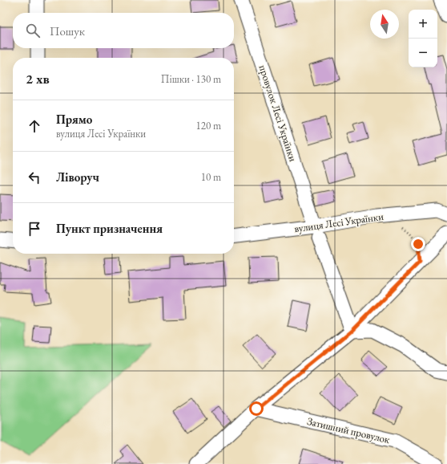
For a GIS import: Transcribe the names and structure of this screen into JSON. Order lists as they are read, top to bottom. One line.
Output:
{"streets":{"street":["провулок Лесі Українки","вулиця Лесі Українки","Затишний провулок"]},"crossings":[["провулок Лесі Українки","вулиця Лесі Українки"]],"north":"top","page":{"map_buttons":["+","−"],"search":"Пошук","heading":["2 хв","Пішки · 130 m"],"list":[["Прямо","вулиця Лесі Українки","120 m"],["Ліворуч","10 m"],"Пункт призначення"]}}
